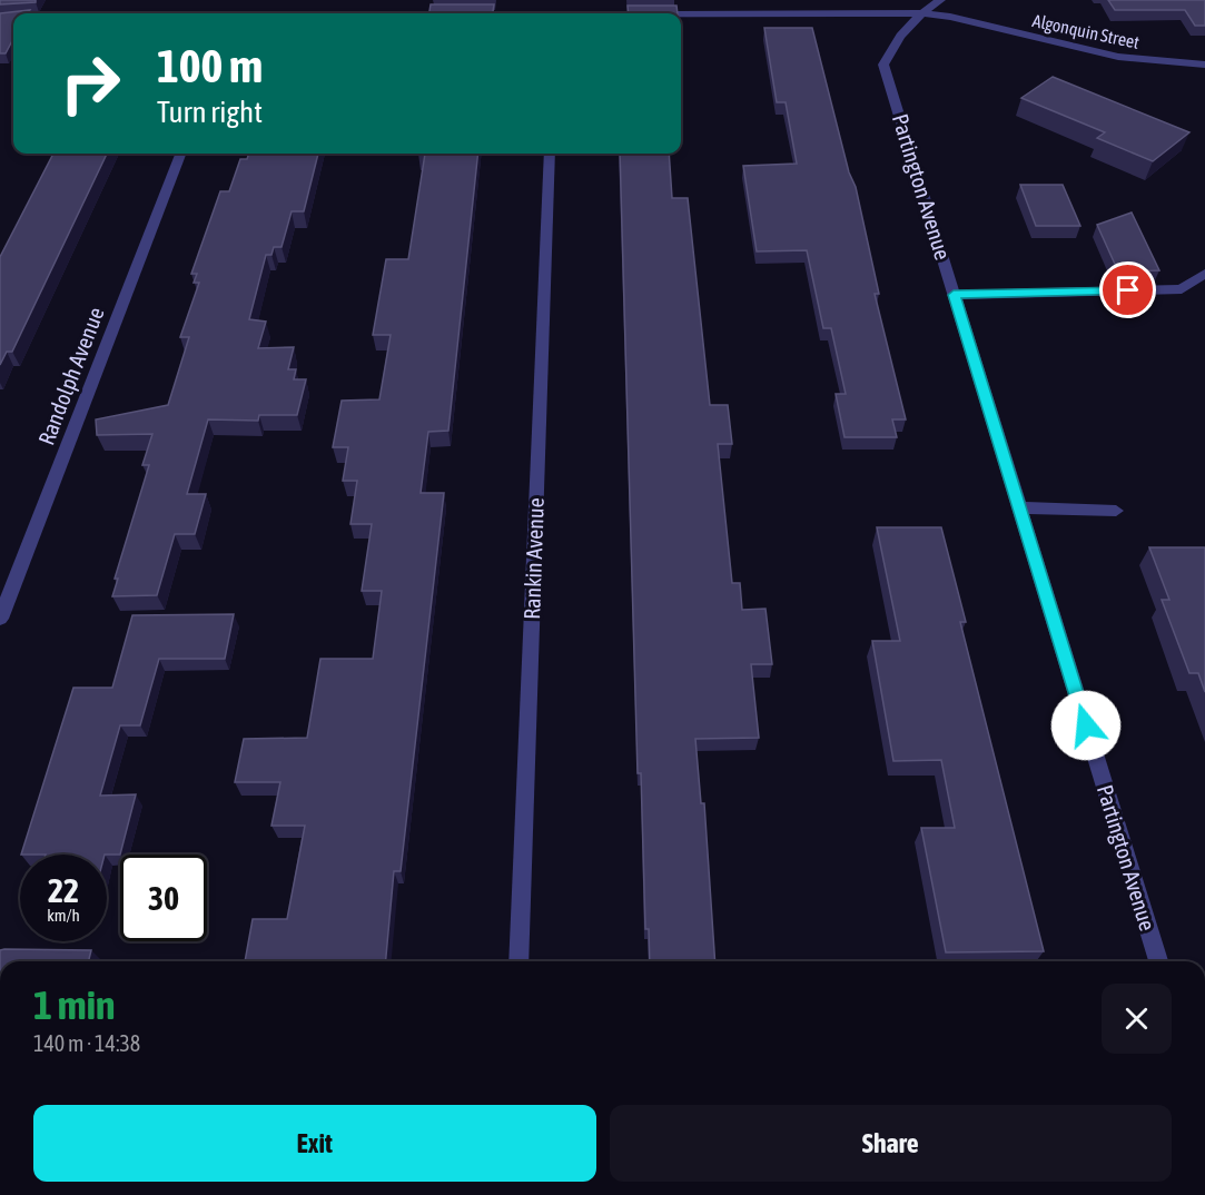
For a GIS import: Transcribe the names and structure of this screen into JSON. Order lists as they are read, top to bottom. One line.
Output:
{"streets":{"street":["Algonquin Street","Partington Avenue","Randolph Avenue","Rankin Avenue"]},"crossings":[["Algonquin Street","Partington Avenue"]],"page":{"turn":["100 m","Turn right"],"speed":"22 km/h","limit":"30","heading":["1 min","140 m · 14:38"],"buttons":["Exit","Share"]}}
